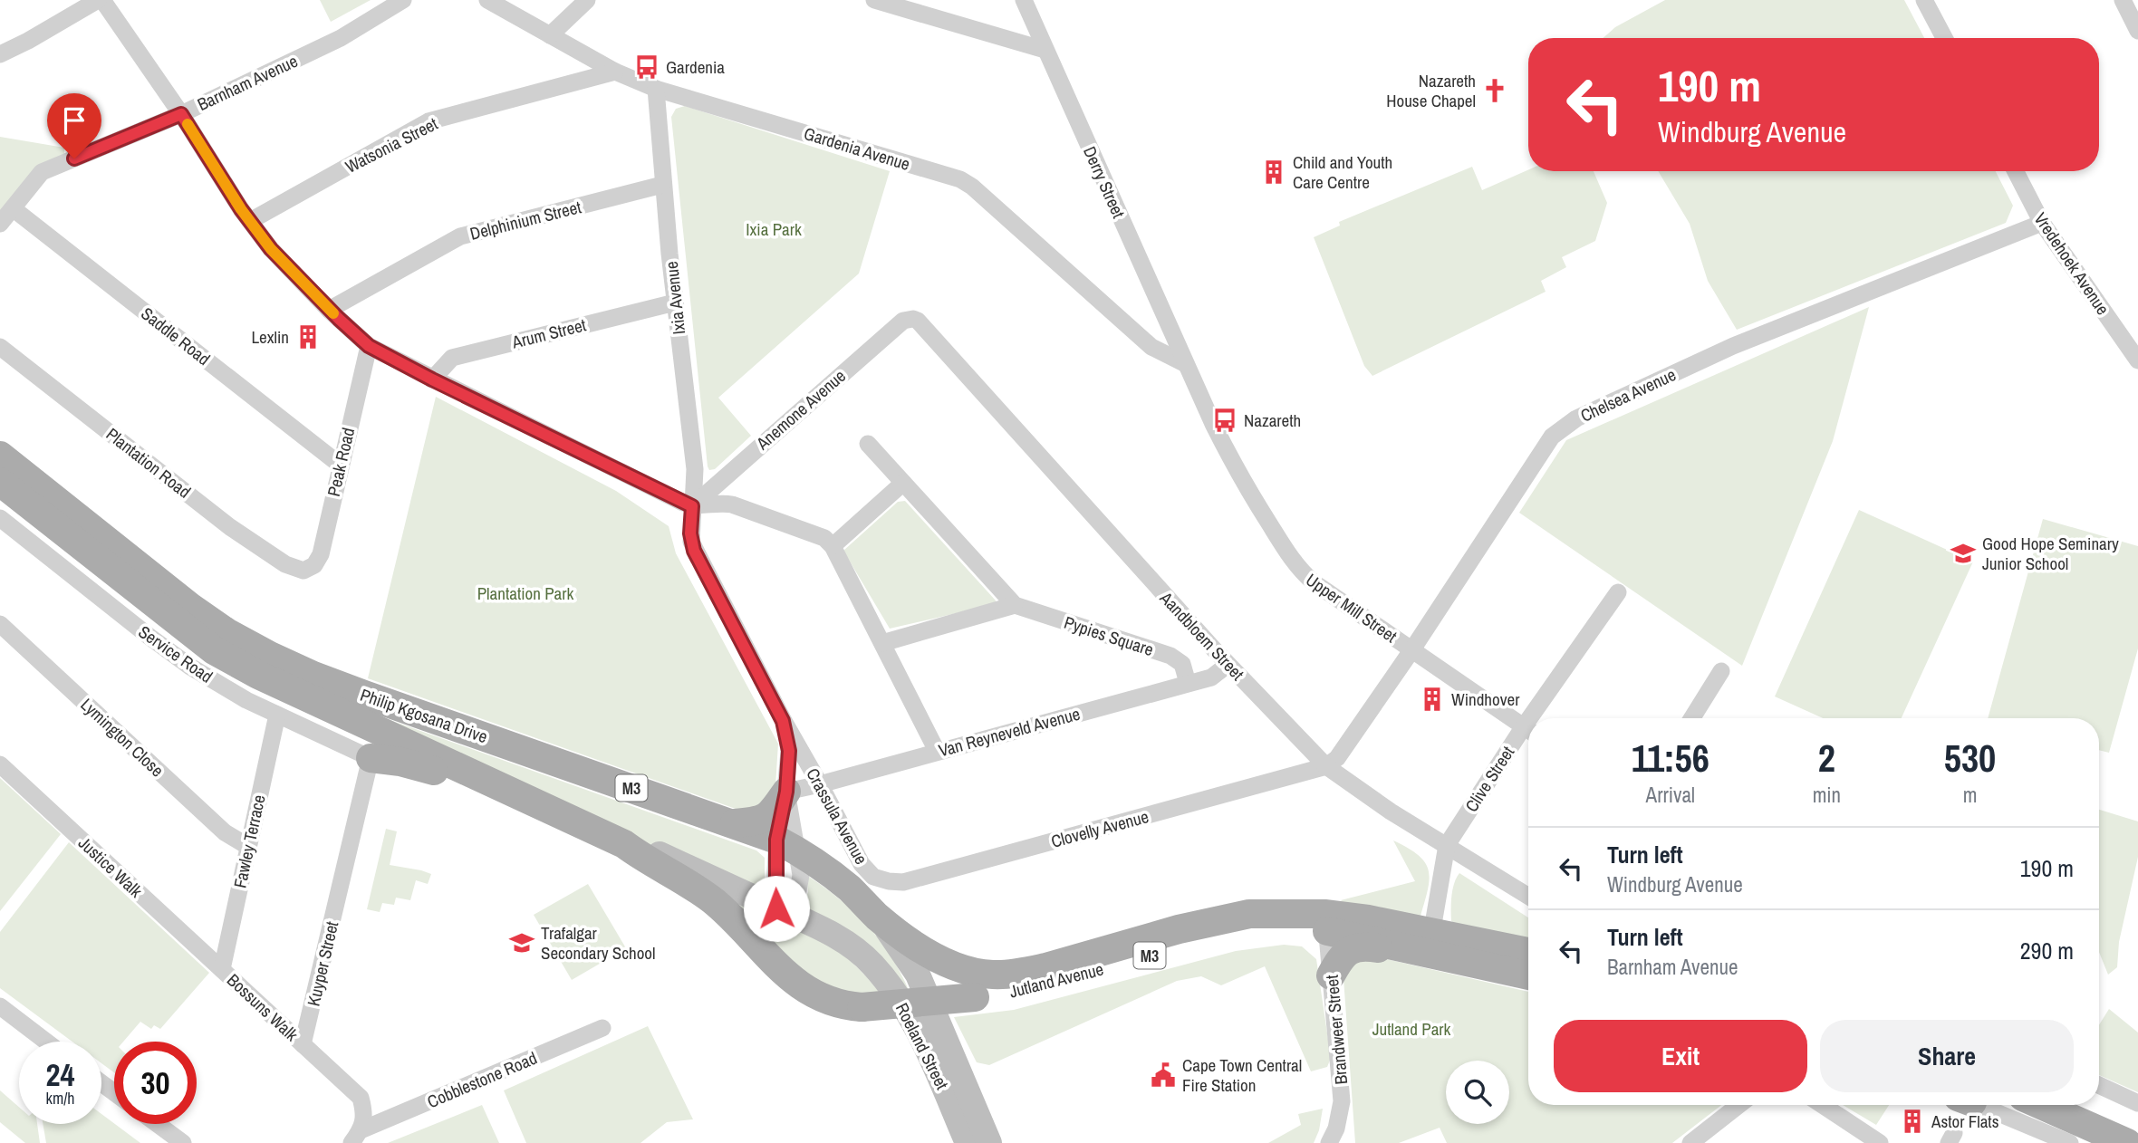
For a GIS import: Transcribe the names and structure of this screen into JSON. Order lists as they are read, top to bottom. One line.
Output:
{"streets":{"main road":["Philip Kgosana Drive","M3","Jutland Avenue","Roeland Street"],"street":["Barnham Avenue","Watsonia Street","Gardenia Avenue","Derry Street","Delphinium Street","Vredehoek Avenue","Ixia Avenue","Arum Street","Saddle Road","Chelsea Avenue","Anemone Avenue","Peak Road","Plantation Road","Upper Mill Street","Pypies Square","Aandbloem Street","Service Road","Van Reyneveld Avenue","Lymington Close","Clive Street","Crassula Avenue","Clovelly Avenue","Fawley Terrace","Justice Walk","Kuyper Street","Bossuns Walk","Brandweer Street","Cobblestone Road"]},"crossings":[["Barnham Avenue","Saddle Road"],["Watsonia Street","Gardenia Avenue"],["Gardenia Avenue","Derry Street"],["Gardenia Avenue","Ixia Avenue"],["Gardenia Avenue","Upper Mill Street"],["Derry Street","Upper Mill Street"],["Delphinium Street","Ixia Avenue"],["Vredehoek Avenue","Chelsea Avenue"],["Ixia Avenue","Arum Street"],["Ixia Avenue","Anemone Avenue"],["Ixia Avenue","Crassula Avenue"],["Saddle Road","Peak Road"],["Chelsea Avenue","Upper Mill Street"],["Chelsea Avenue","Aandbloem Street"],["Chelsea Avenue","Clovelly Avenue"],["Anemone Avenue","Aandbloem Street"],["Anemone Avenue","Crassula Avenue"],["Peak Road","Plantation Road"],["Pypies Square","Van Reyneveld Avenue"],["Aandbloem Street","Van Reyneveld Avenue"],["Aandbloem Street","Clive Street"],["Aandbloem Street","Clovelly Avenue"],["Service Road","Fawley Terrace"],["Service Road","Kuyper Street"],["Philip Kgosana Drive","Crassula Avenue"],["Philip Kgosana Drive","Jutland Avenue"],["Philip Kgosana Drive","Roeland Street"],["Van Reyneveld Avenue","Crassula Avenue"],["Lymington Close","Fawley Terrace"],["Clive Street","Jutland Avenue"],["Crassula Avenue","Clovelly Avenue"],["Crassula Avenue","Roeland Street"],["Fawley Terrace","Justice Walk"],["Fawley Terrace","Bossuns Walk"],["Justice Walk","Bossuns Walk"],["Kuyper Street","Bossuns Walk"],["Jutland Avenue","Brandweer Street"],["Jutland Avenue","Roeland Street"]],"parks":["Ixia Park","Plantation Park","Jutland Park"],"places":{"bus stop":["Gardenia","Nazareth"],"church":["Nazareth House Chapel"],"building":["Child and Youth Care Centre","Lexlin","Windhover","Astor Flats"],"school or university":["Good Hope Seminary Junior School","Trafalgar Secondary School"],"public building":["Cape Town Central Fire Station"]},"page":{"turn":["190 m","Windburg Avenue"],"eta":["11:56","Arrival","2","min","530","m"],"list":[{"name":"Turn left","note":"Windburg Avenue","value":"190 m"},{"name":"Turn left","note":"Barnham Avenue","value":"290 m"}],"buttons":["Exit","Share"],"speed":"24 km/h","limit":"30"}}
